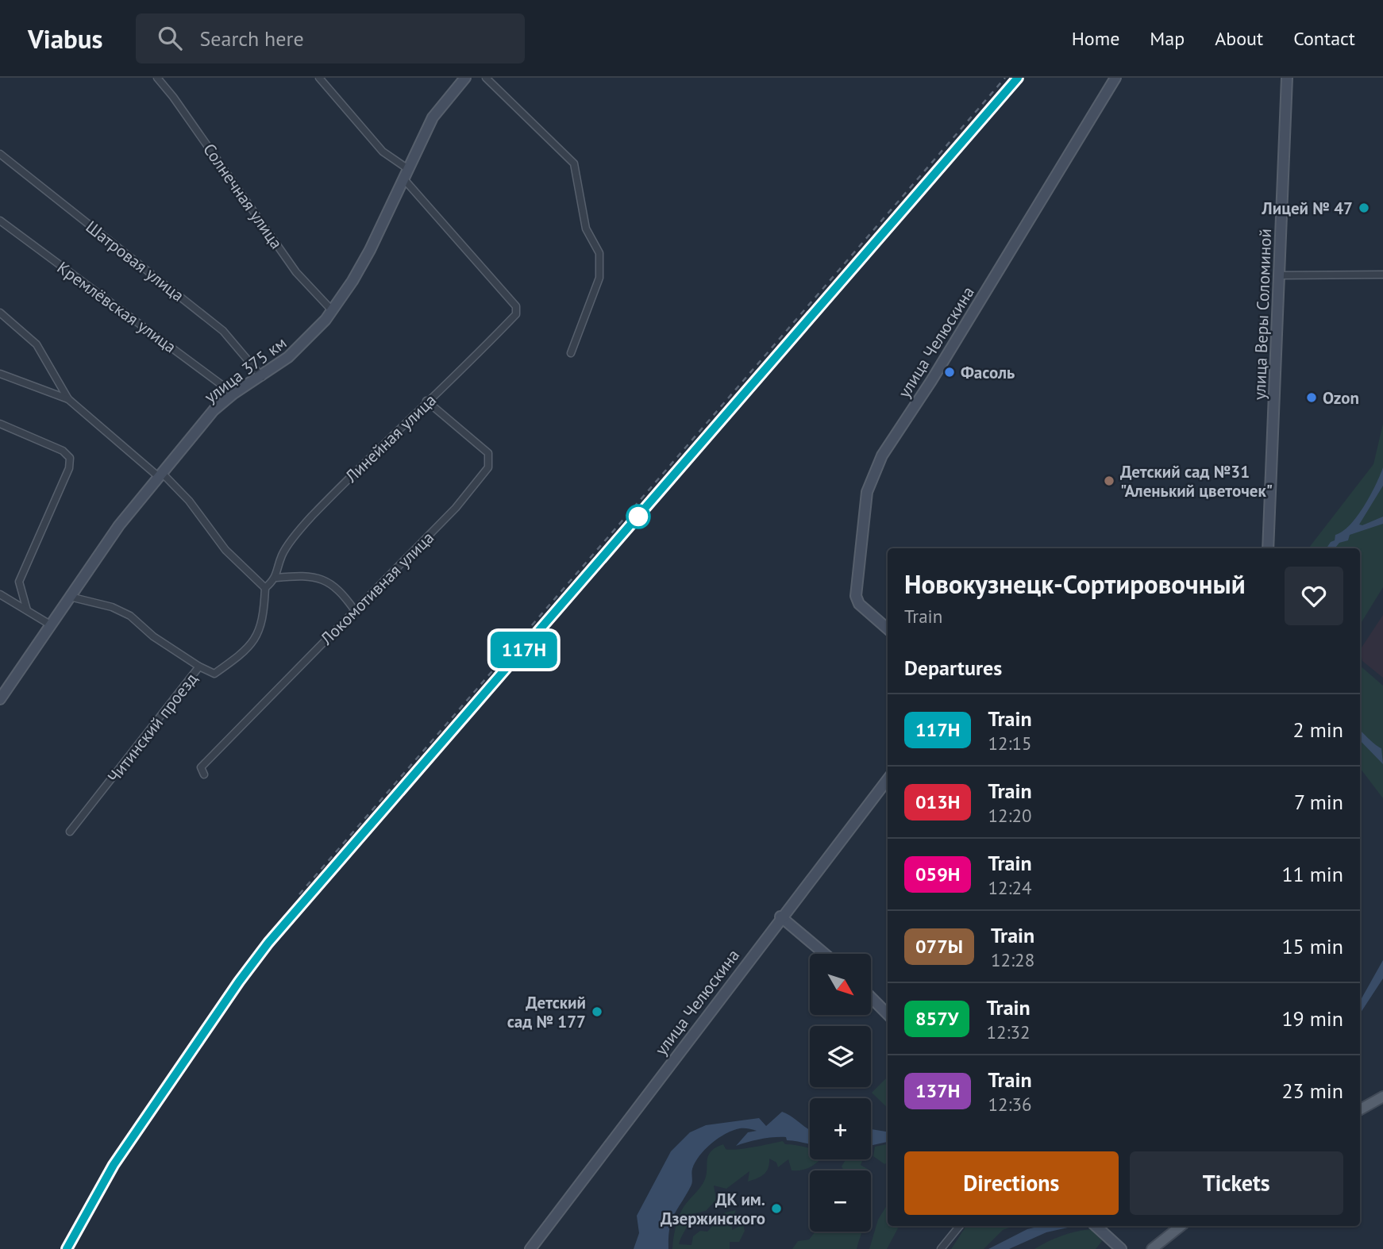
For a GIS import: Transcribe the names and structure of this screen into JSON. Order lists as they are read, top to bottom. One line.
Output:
{"streets":{"street":["Солнечная улица","Шатровая улица","Кремлёвская улица","улица Веры Соломиной","улица Челюскина","улица 375 км","Линейная улица","Локомотивная улица","Читинский проезд"]},"crossings":[["Солнечная улица","улица 375 км"],["Шатровая улица","улица 375 км"],["Кремлёвская улица","улица 375 км"],["улица 375 км","Линейная улица"],["Линейная улица","Локомотивная улица"]],"places":["Лицей № 47","Фасоль","Ozon","Детский сад №31 \"Аленький цветочек\"","Детский сад № 177","ДК им. Дзержинского"],"north":"bottom right","page":{"header":"Viabus","search":"Search here","nav":["Home","Map","About","Contact"],"on_map":"117Н","heading":[["Новокузнецк-Сортировочный","Train"],"Departures"],"list":[{"mark":"117Н","name":"Train","note":"12:15","value":"2 min"},{"mark":"013Н","name":"Train","note":"12:20","value":"7 min"},{"mark":"059Н","name":"Train","note":"12:24","value":"11 min"},{"mark":"077Ы","name":"Train","note":"12:28","value":"15 min"},{"mark":"857У","name":"Train","note":"12:32","value":"19 min"},{"mark":"137Н","name":"Train","note":"12:36","value":"23 min"}],"map_buttons":["+","−"],"buttons":["Directions","Tickets"]}}
